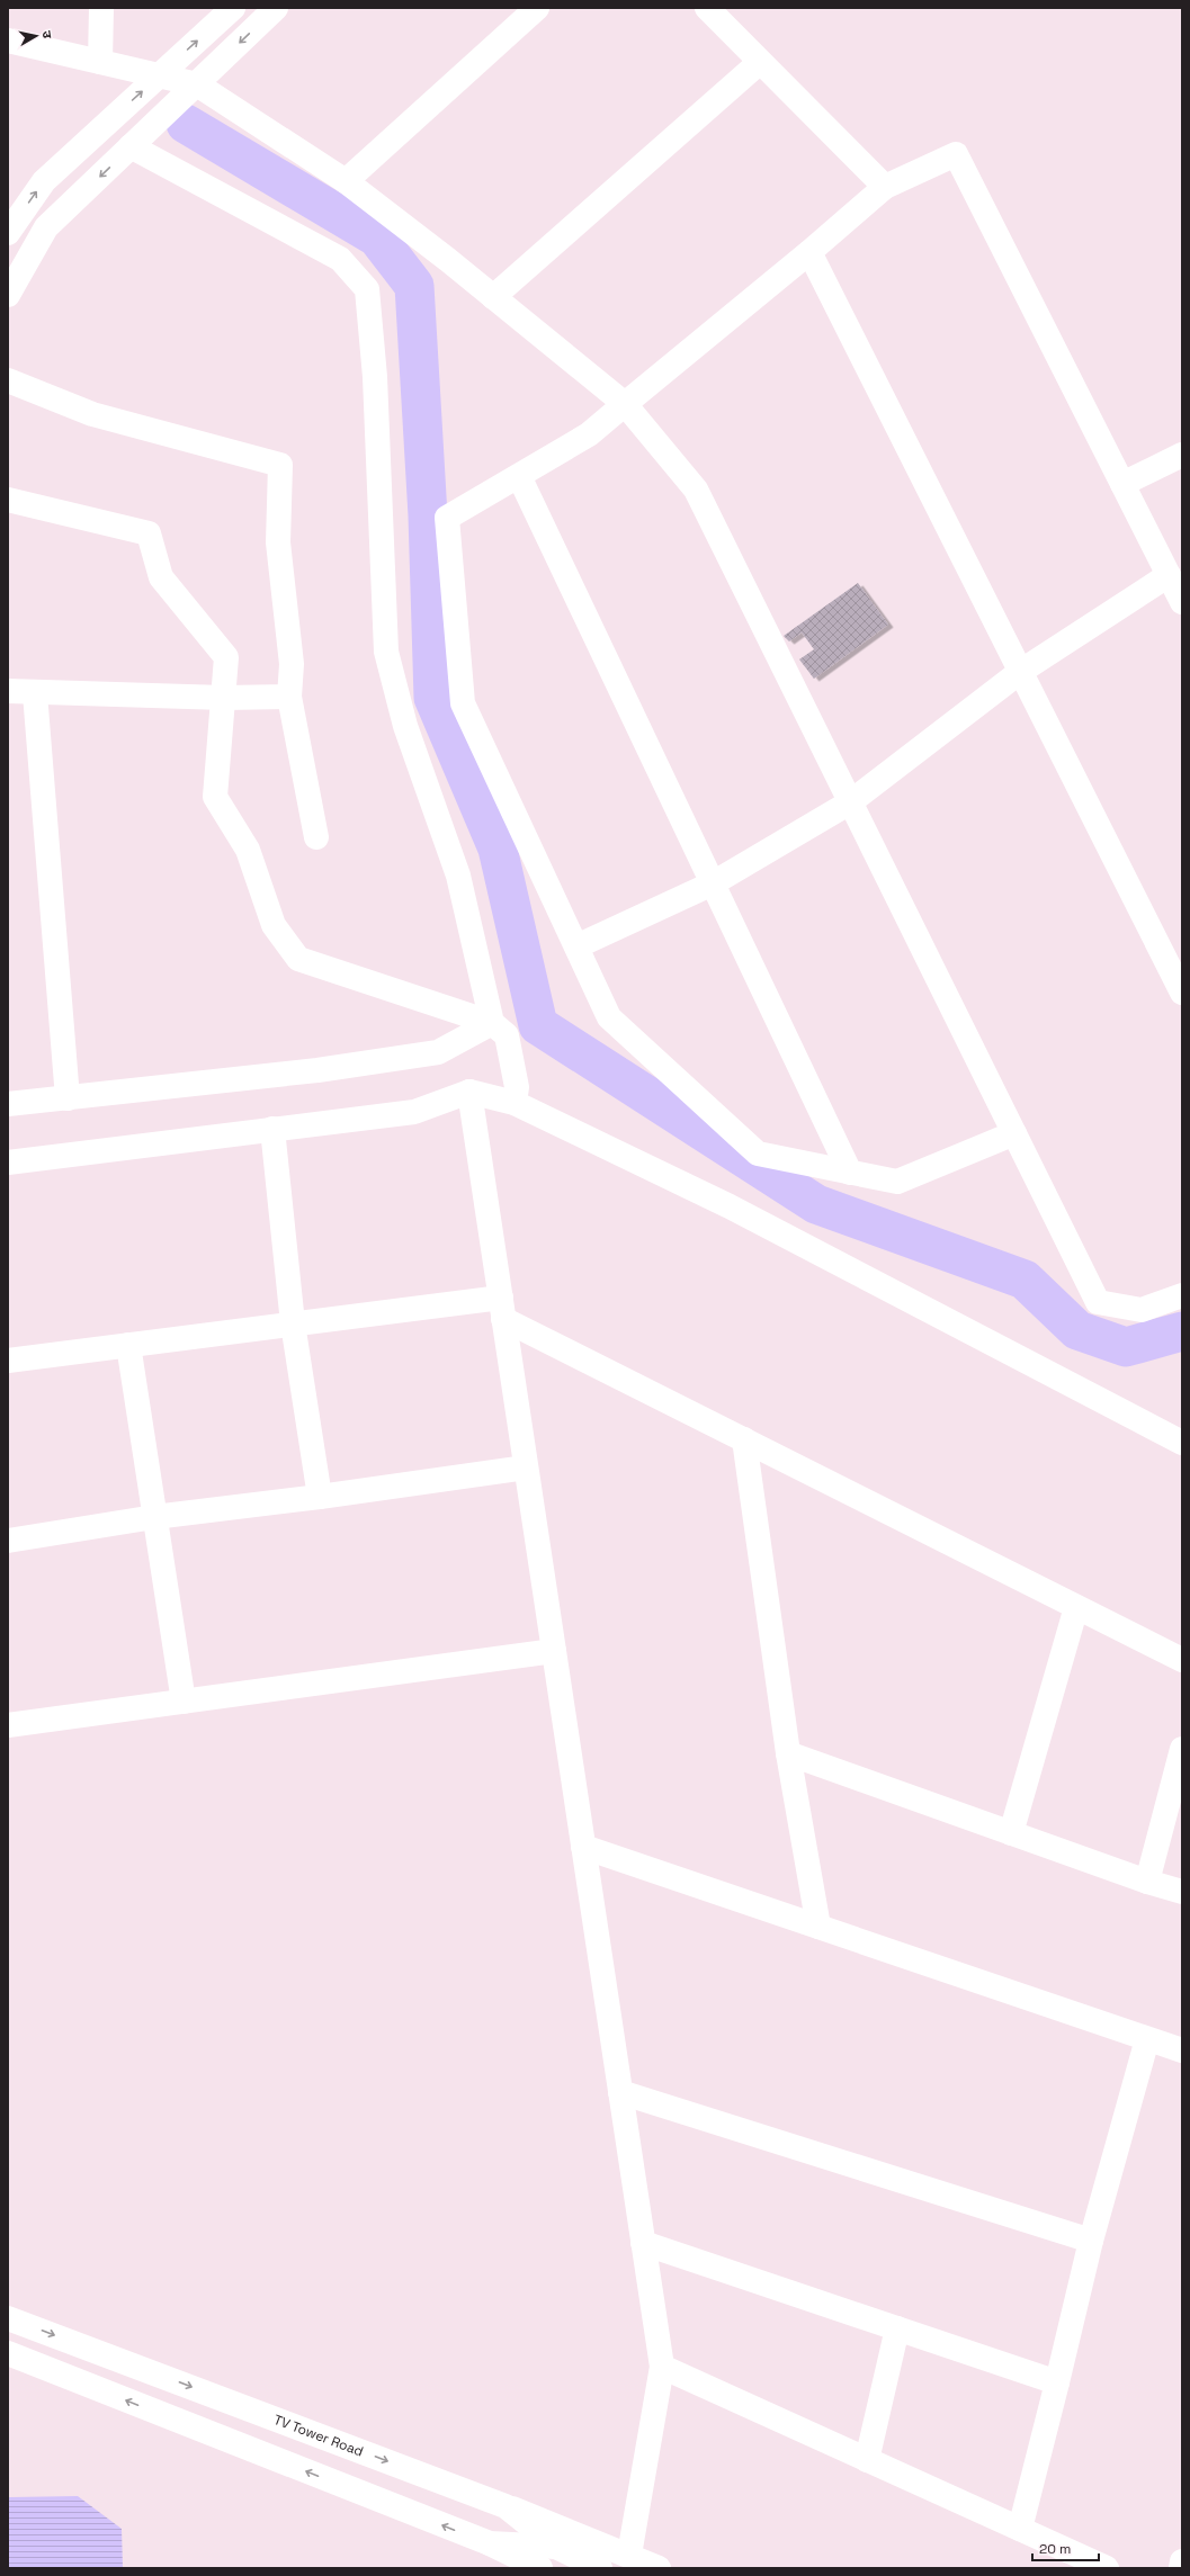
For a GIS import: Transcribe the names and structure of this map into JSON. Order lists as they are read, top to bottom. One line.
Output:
{"streets":{"street":["TV Tower Road"]},"scale_bar":"20 m","north":"right"}
